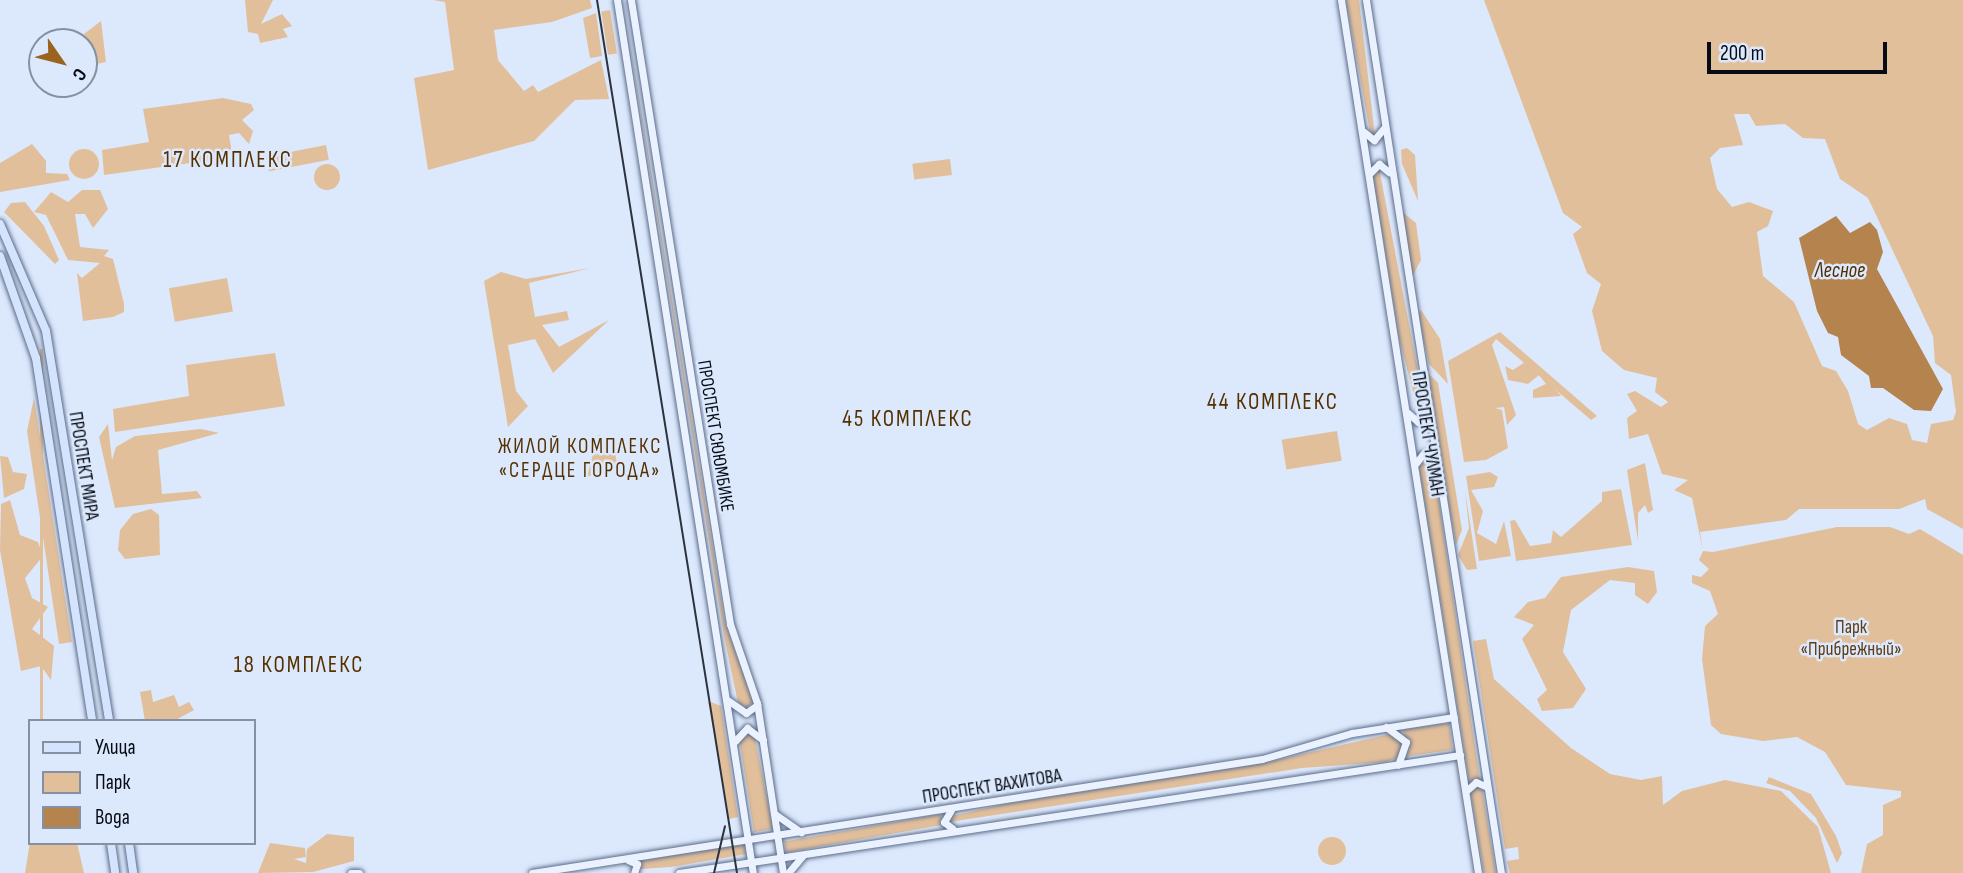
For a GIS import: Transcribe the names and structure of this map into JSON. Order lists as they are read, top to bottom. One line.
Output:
{"streets":{"main road":["ПРОСПЕКТ ЧУЛМАН","ПРОСПЕКТ СЮЮМБИКЕ","ПРОСПЕКТ МИРА","ПРОСПЕКТ ВАХИТОВА"]},"crossings":[["ПРОСПЕКТ ЧУЛМАН","ПРОСПЕКТ ВАХИТОВА"],["ПРОСПЕКТ СЮЮМБИКЕ","ПРОСПЕКТ ВАХИТОВА"]],"districts":["17 КОМПЛЕКС","44 КОМПЛЕКС","45 КОМПЛЕКС","ЖИЛОЙ КОМПЛЕКС «СЕРДЦЕ ГОРОДА»","18 КОМПЛЕКС"],"water":["Лесное"],"parks":["Парк «Прибрежный»"],"legend":["Улица","Парк","Вода"],"scale_bar":"200 m","north":"bottom right"}
